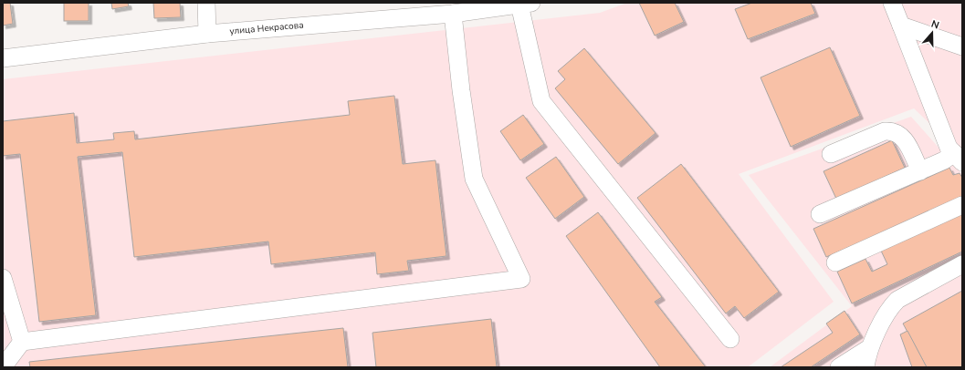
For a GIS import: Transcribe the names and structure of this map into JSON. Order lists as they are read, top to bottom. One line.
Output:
{"streets":{"street":["улица Некрасова"]},"north":"top"}
